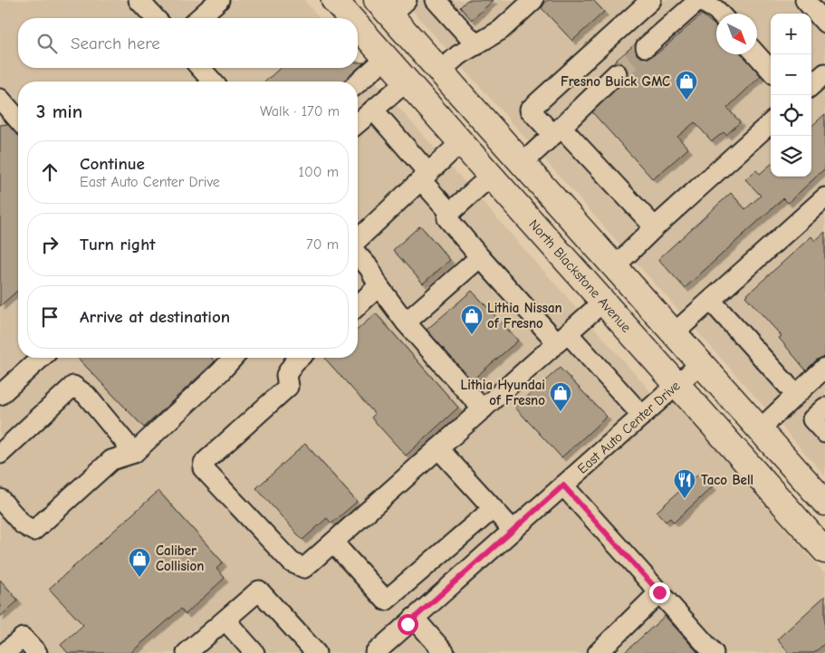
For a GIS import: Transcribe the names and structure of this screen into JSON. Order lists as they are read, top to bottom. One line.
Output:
{"streets":{"main road":["North Blackstone Avenue"],"street":["East Auto Center Drive"]},"crossings":[["North Blackstone Avenue","East Auto Center Drive"]],"places":{"shop":["Fresno Buick GMC","Lithia Nissan of Fresno","Lithia Hyundai of Fresno","Caliber Collision"],"restaurant":["Taco Bell"]},"north":"bottom right","page":{"map_buttons":["+","−"],"search":"Search here","heading":["3 min","Walk · 170 m"],"list":[["Continue","East Auto Center Drive","100 m"],["Turn right","70 m"],"Arrive at destination"]}}
